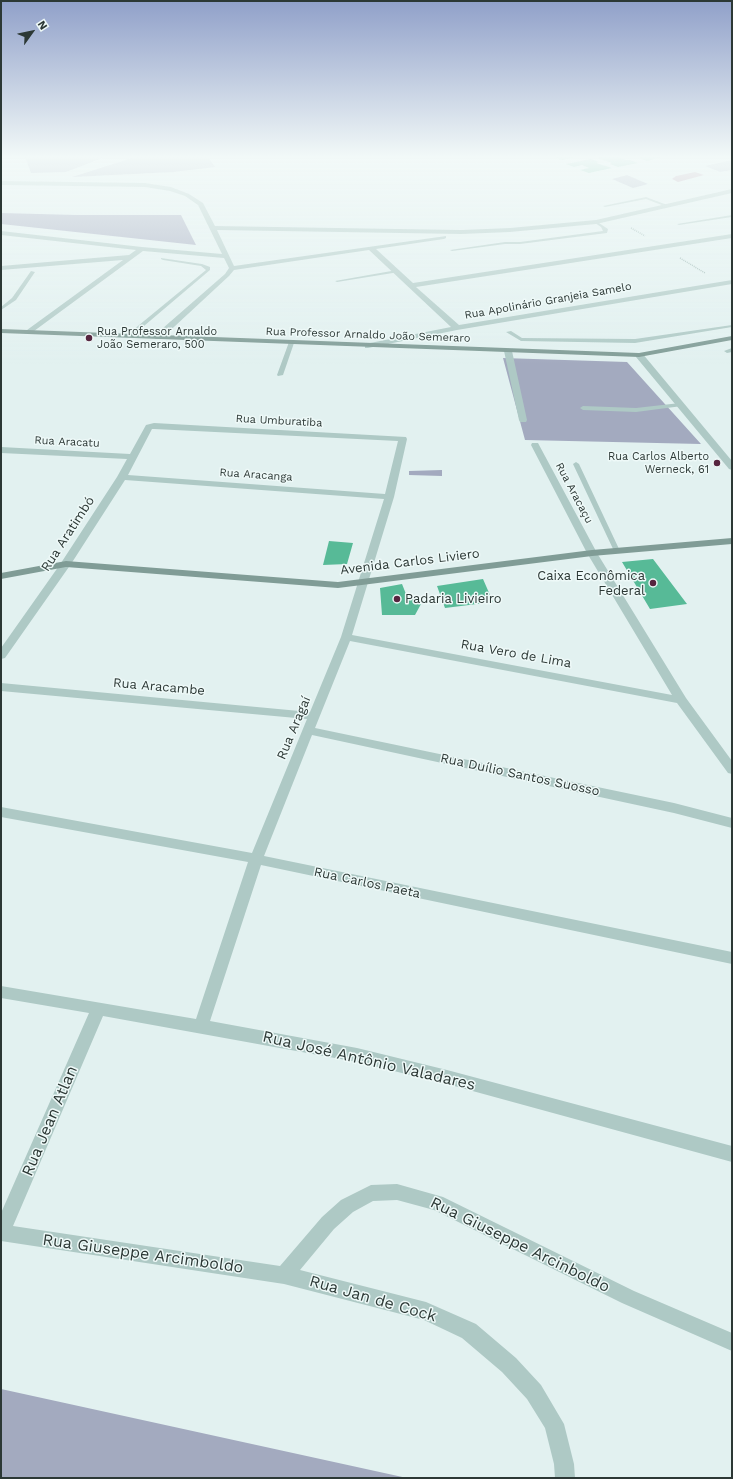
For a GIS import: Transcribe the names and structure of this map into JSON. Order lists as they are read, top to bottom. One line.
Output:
{"streets":{"main road":["Rua Professor Arnaldo João Semeraro","Avenida Carlos Liviero"],"street":["Rua Apolinário Granjeia Samelo","Rua Umburatiba","Rua Aracatu","Rua Aracanga","Rua Aracaçu","Rua Aratimbó","Rua Vero de Lima","Rua Aracambe","Rua Aragaí","Rua Duílio Santos Suosso","Rua Carlos Paeta","Rua José Antônio Valadares","Rua Jean Atlan","Rua Giuseppe Arcinboldo","Rua Giuseppe Arcimboldo","Rua Jan de Cock"]},"crossings":[["Rua Apolinário Granjeia Samelo","Rua Professor Arnaldo João Semeraro"],["Rua Umburatiba","Rua Aratimbó"],["Rua Umburatiba","Rua Aragaí"],["Rua Aracatu","Rua Aratimbó"],["Rua Aracanga","Rua Aratimbó"],["Rua Aracanga","Rua Aragaí"],["Rua Aracaçu","Avenida Carlos Liviero"],["Rua Aracaçu","Rua Vero de Lima"],["Rua Aratimbó","Avenida Carlos Liviero"],["Avenida Carlos Liviero","Rua Aragaí"],["Rua Vero de Lima","Rua Aragaí"],["Rua Aracambe","Rua Aragaí"],["Rua Aragaí","Rua Duílio Santos Suosso"],["Rua Aragaí","Rua Carlos Paeta"],["Rua Aragaí","Rua José Antônio Valadares"],["Rua José Antônio Valadares","Rua Jean Atlan"],["Rua Jean Atlan","Rua Giuseppe Arcimboldo"],["Rua Giuseppe Arcinboldo","Rua Giuseppe Arcimboldo"],["Rua Giuseppe Arcinboldo","Rua Jan de Cock"],["Rua Giuseppe Arcimboldo","Rua Jan de Cock"]],"places":["Rua Professor Arnaldo João Semeraro, 500","Rua Carlos Alberto Werneck, 61","Caixa Econômica Federal","Padaria Livieiro"],"north":"top right"}
